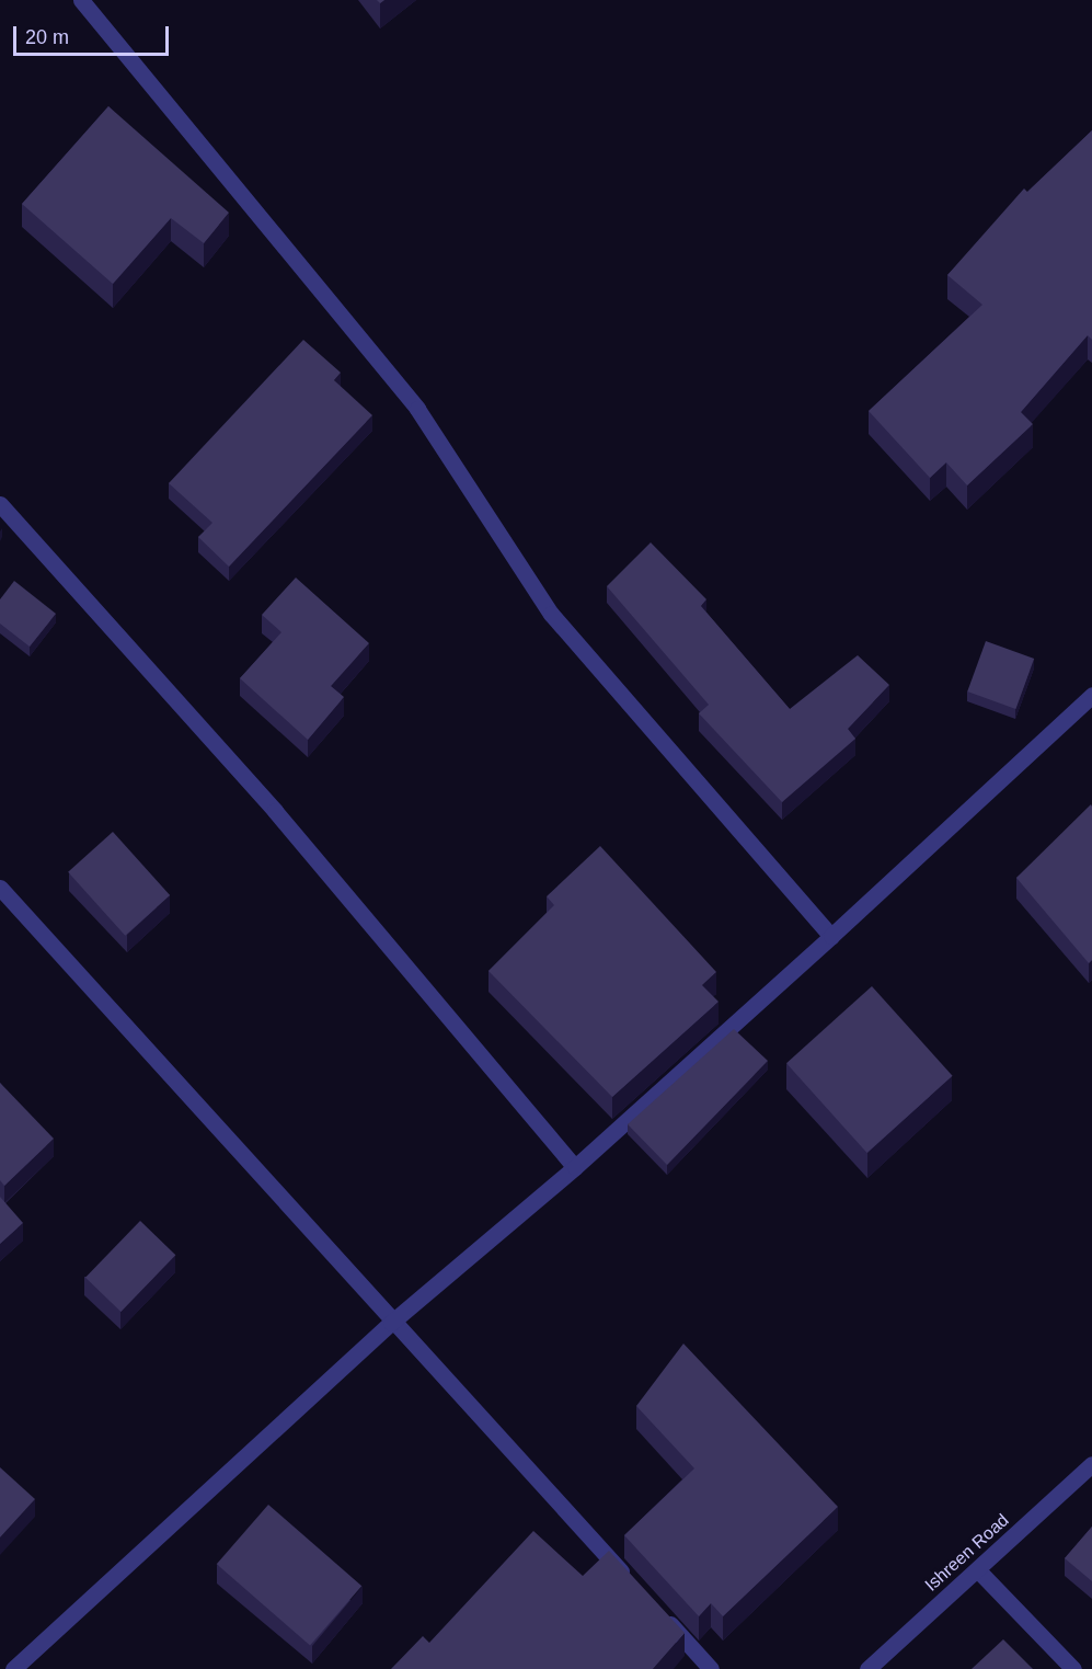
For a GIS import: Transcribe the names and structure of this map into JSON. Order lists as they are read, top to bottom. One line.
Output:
{"streets":{"street":["Ishreen Road"]},"scale_bar":"20 m"}
